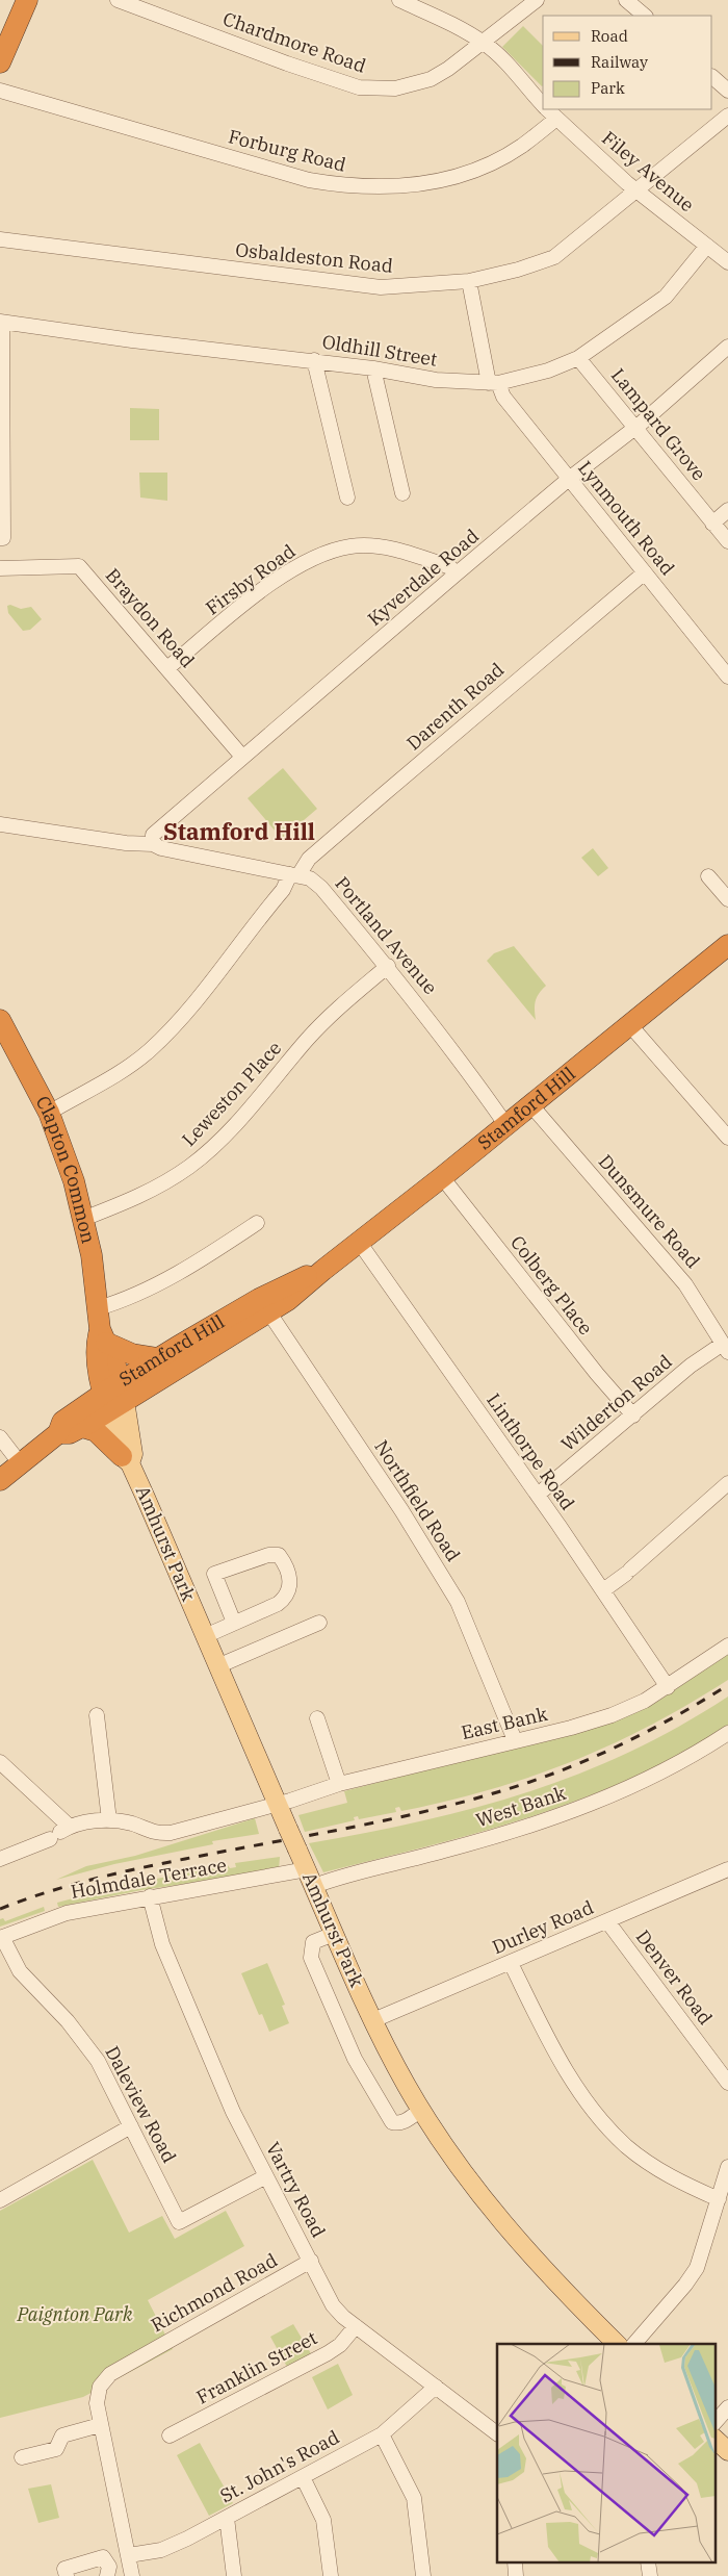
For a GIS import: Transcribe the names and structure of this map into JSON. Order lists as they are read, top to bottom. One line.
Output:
{"streets":{"highway":["Stamford Hill","Clapton Common"],"main road":["Amhurst Park"],"street":["Chardmore Road","Forburg Road","Filey Avenue","Osbaldeston Road","Oldhill Street","Lampard Grove","Lynmouth Road","Kyverdale Road","Firsby Road","Braydon Road","Darenth Road","Portland Avenue","Leweston Place","Dunsmure Road","Colberg Place","Wilderton Road","Linthorpe Road","Northfield Road","East Bank","West Bank","Holmdale Terrace","Durley Road","Denver Road","Daleview Road","Vartry Road","Richmond Road","Franklin Street","St. John's Road"]},"crossings":[["Chardmore Road","Filey Avenue"],["Forburg Road","Filey Avenue"],["Filey Avenue","Osbaldeston Road"],["Filey Avenue","Oldhill Street"],["Osbaldeston Road","Lynmouth Road"],["Oldhill Street","Lampard Grove"],["Oldhill Street","Lynmouth Road"],["Lampard Grove","Kyverdale Road"],["Lynmouth Road","Kyverdale Road"],["Lynmouth Road","Darenth Road"],["Kyverdale Road","Firsby Road"],["Kyverdale Road","Braydon Road"],["Kyverdale Road","Portland Avenue"],["Firsby Road","Braydon Road"],["Darenth Road","Portland Avenue"],["Darenth Road","Clapton Common"],["Portland Avenue","Leweston Place"],["Portland Avenue","Stamford Hill"],["Leweston Place","Clapton Common"],["Stamford Hill","Clapton Common"],["Stamford Hill","Dunsmure Road"],["Stamford Hill","Colberg Place"],["Stamford Hill","Linthorpe Road"],["Stamford Hill","Northfield Road"],["Stamford Hill","Amhurst Park"],["Clapton Common","Amhurst Park"],["Dunsmure Road","Wilderton Road"],["Colberg Place","Wilderton Road"],["Wilderton Road","Linthorpe Road"],["Linthorpe Road","East Bank"],["Northfield Road","East Bank"],["Amhurst Park","East Bank"],["Amhurst Park","West Bank"],["Amhurst Park","Holmdale Terrace"],["Amhurst Park","Durley Road"],["West Bank","Holmdale Terrace"],["Holmdale Terrace","Daleview Road"],["Holmdale Terrace","Vartry Road"],["Durley Road","Denver Road"],["Daleview Road","Vartry Road"],["Vartry Road","Richmond Road"],["Vartry Road","Franklin Street"],["Vartry Road","St. John's Road"],["Richmond Road","St. John's Road"]],"districts":["Stamford Hill"],"parks":["Paignton Park"],"legend":["Road","Railway","Park"]}
